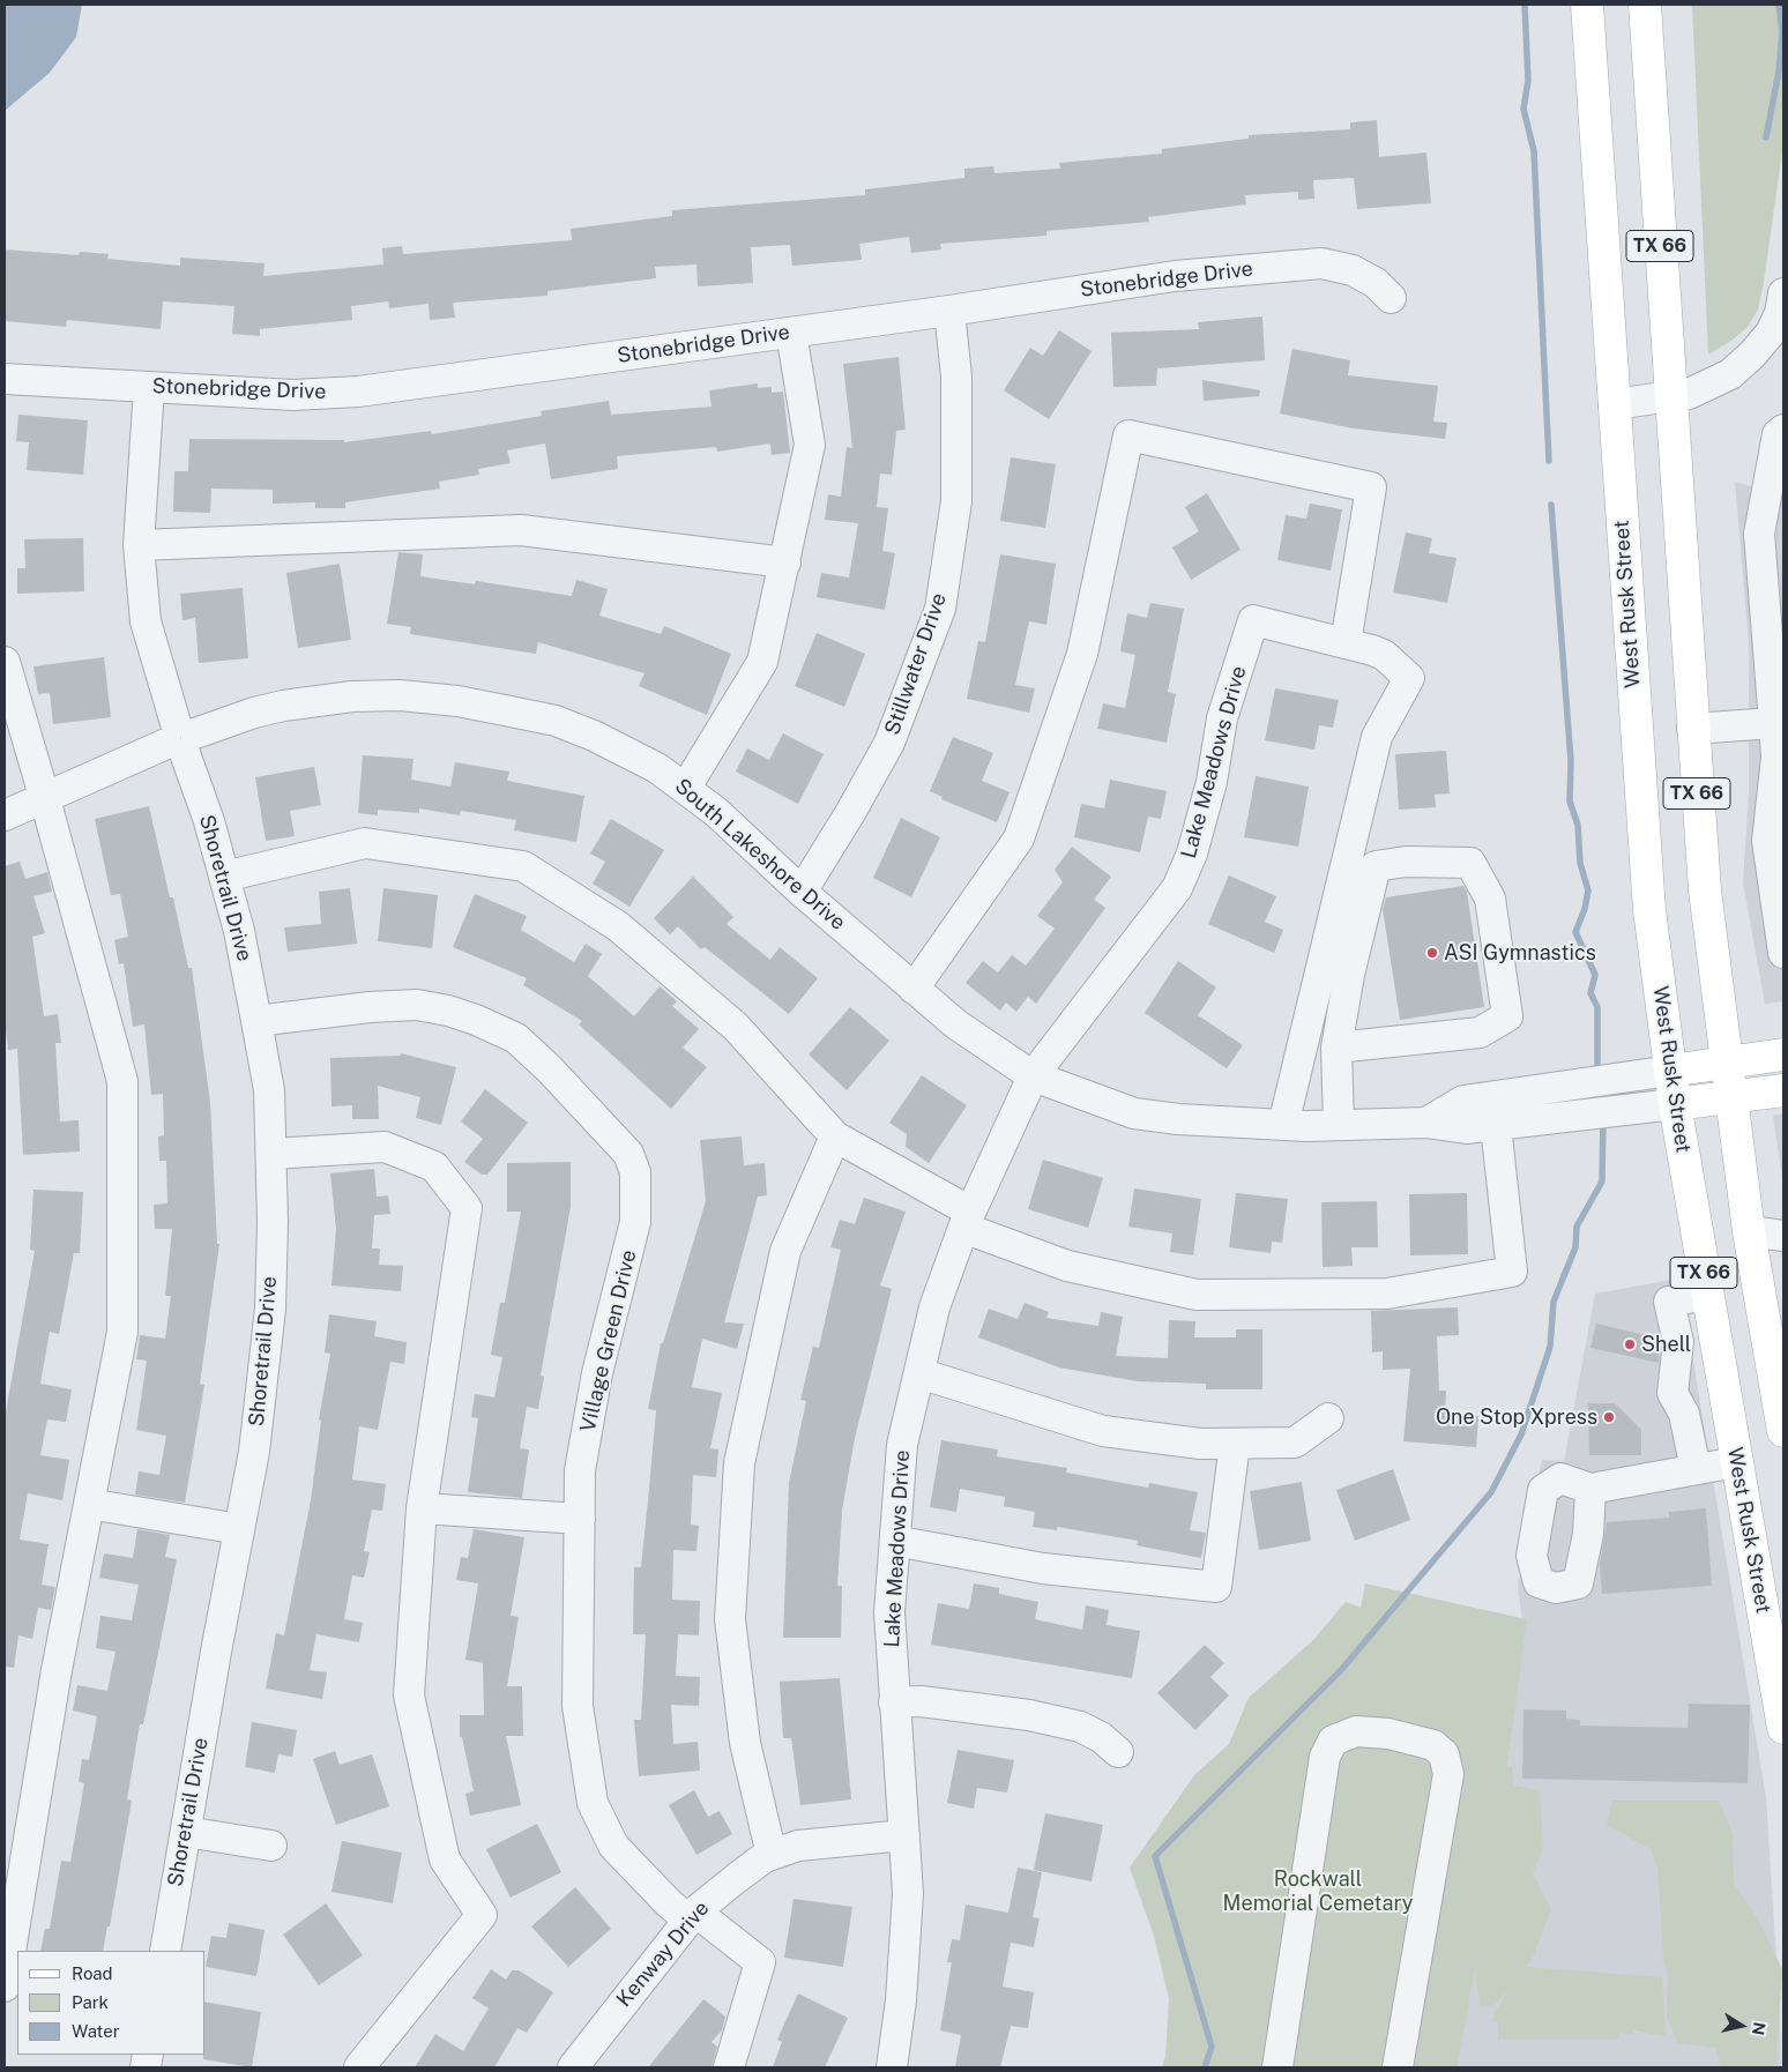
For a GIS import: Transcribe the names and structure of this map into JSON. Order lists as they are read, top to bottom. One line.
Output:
{"streets":{"main road":["TX 66","West Rusk Street"],"street":["Stonebridge Drive","Stillwater Drive","Lake Meadows Drive","South Lakeshore Drive","Shoretrail Drive","Village Green Drive","Kenway Drive"]},"crossings":[["TX 66","West Rusk Street"],["Stonebridge Drive","Stillwater Drive"],["Stonebridge Drive","Shoretrail Drive"],["West Rusk Street","South Lakeshore Drive"],["Stillwater Drive","South Lakeshore Drive"],["Lake Meadows Drive","South Lakeshore Drive"],["Lake Meadows Drive","Kenway Drive"],["South Lakeshore Drive","Shoretrail Drive"],["Shoretrail Drive","Village Green Drive"],["Village Green Drive","Kenway Drive"]],"parks":["Rockwall Memorial Cemetary"],"places":["ASI Gymnastics","Shell","One Stop Xpress"],"legend":["Road","Park","Water"],"north":"right"}
